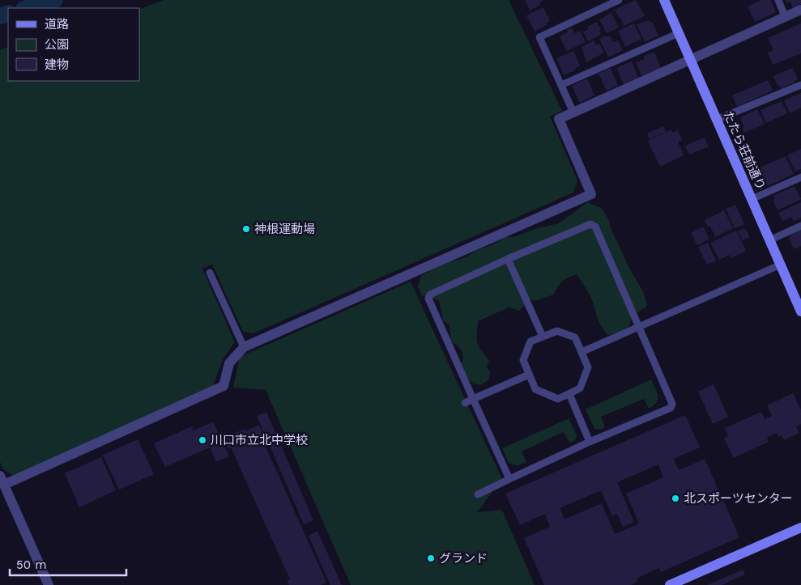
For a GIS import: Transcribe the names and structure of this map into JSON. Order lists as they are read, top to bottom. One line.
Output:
{"streets":{"street":["たたら荘前通り"]},"places":["神根運動場","川口市立北中学校","北スポーツセンター","グランド"],"legend":["道路","公園","建物"],"scale_bar":"50 m"}
